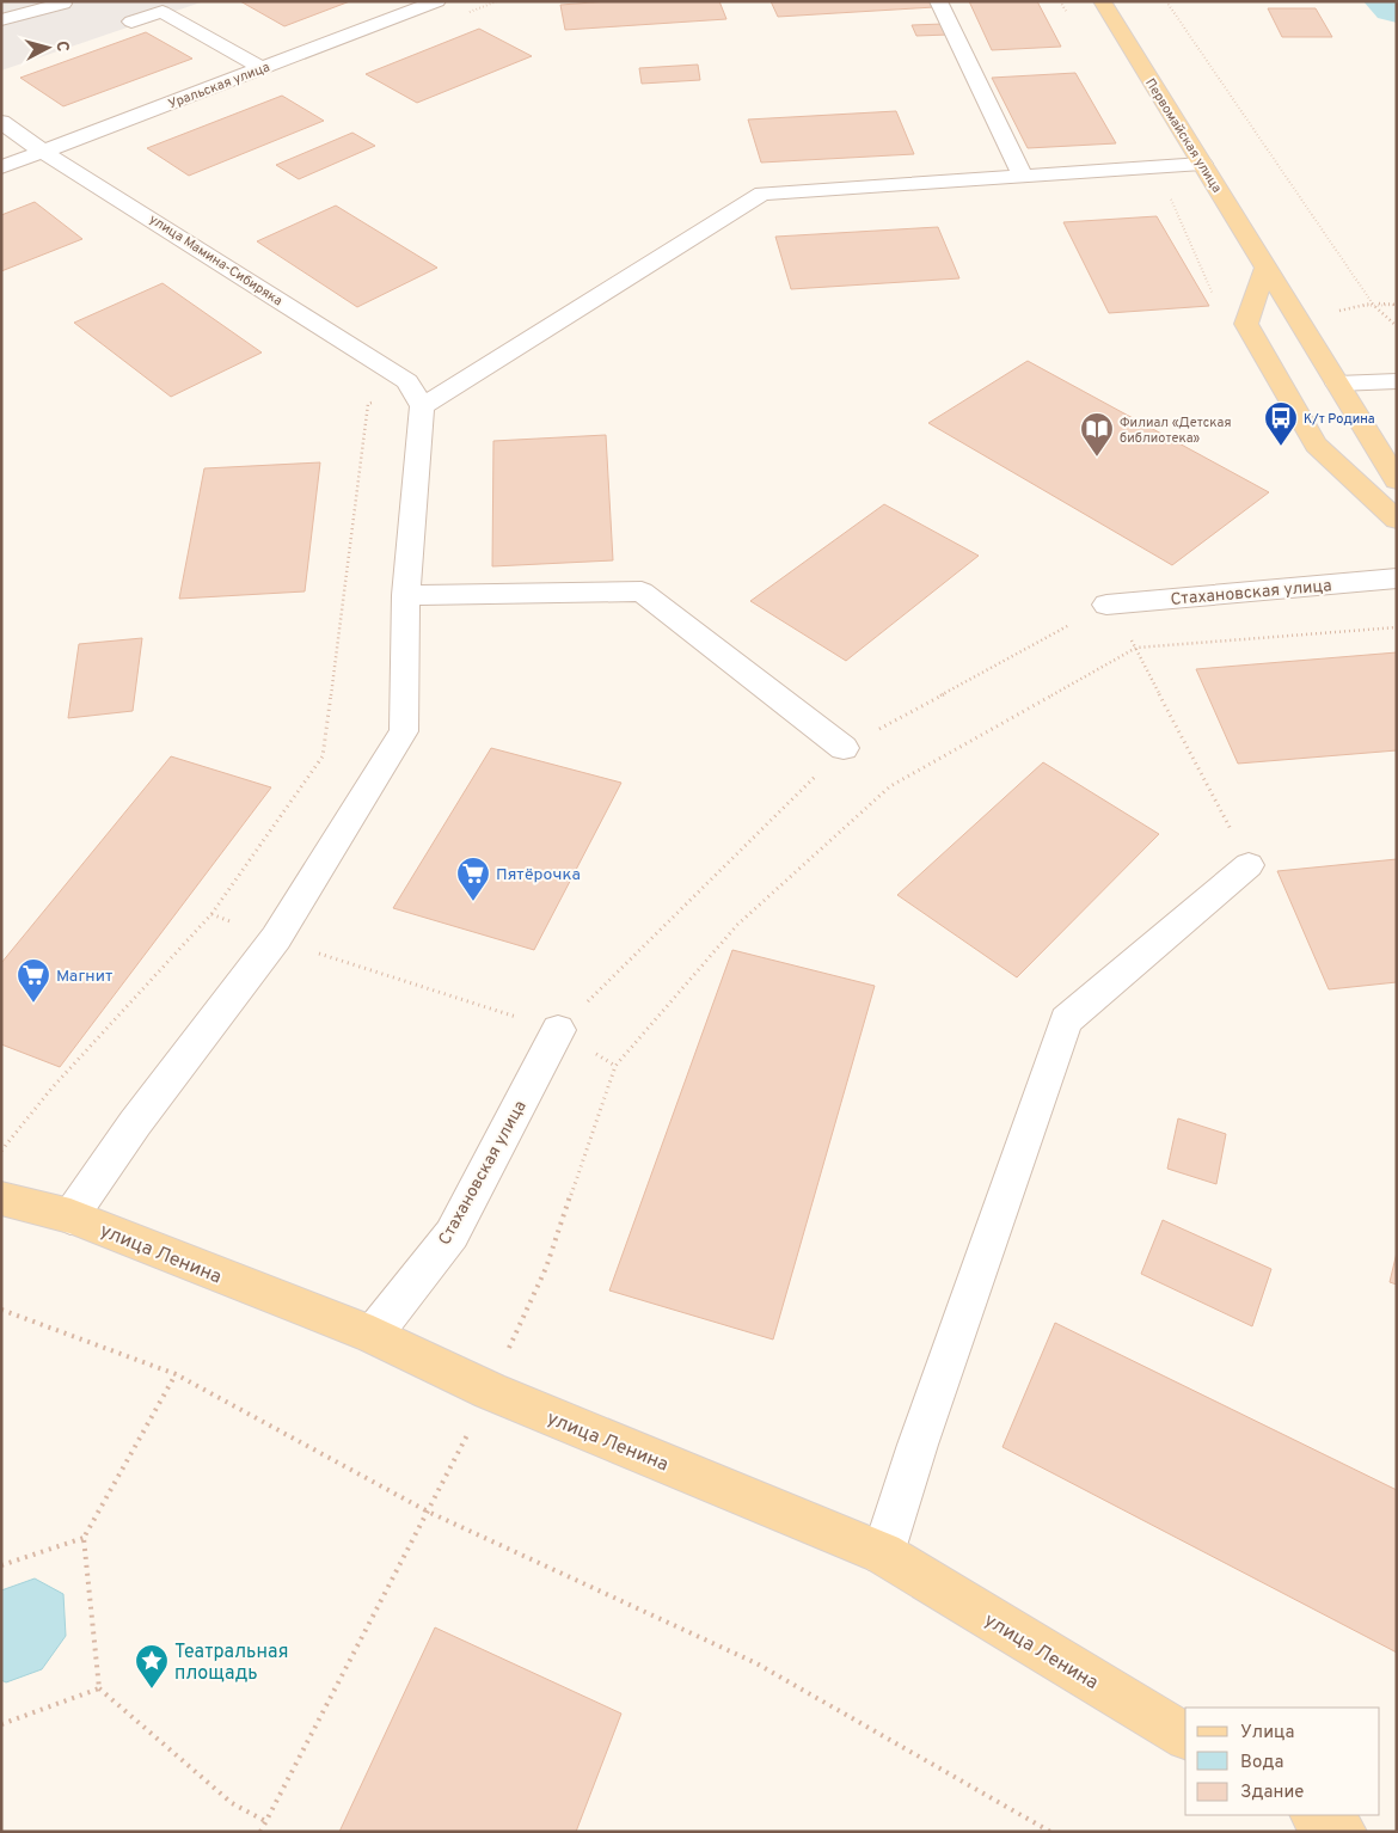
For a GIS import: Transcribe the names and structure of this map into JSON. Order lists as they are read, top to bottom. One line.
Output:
{"streets":{"main road":["Первомайская улица","улица Ленина"],"street":["Уральская улица","улица Мамина-Сибиряка","Стахановская улица"]},"crossings":[["Уральская улица","улица Мамина-Сибиряка"],["Стахановская улица","улица Ленина"]],"places":{"bus stop":["К/т Родина"],"library":["Филиал «Детская библиотека»"],"supermarket":["Пятёрочка","Магнит"],"place":["Театральная площадь"]},"legend":["Улица","Вода","Здание"],"north":"right"}
